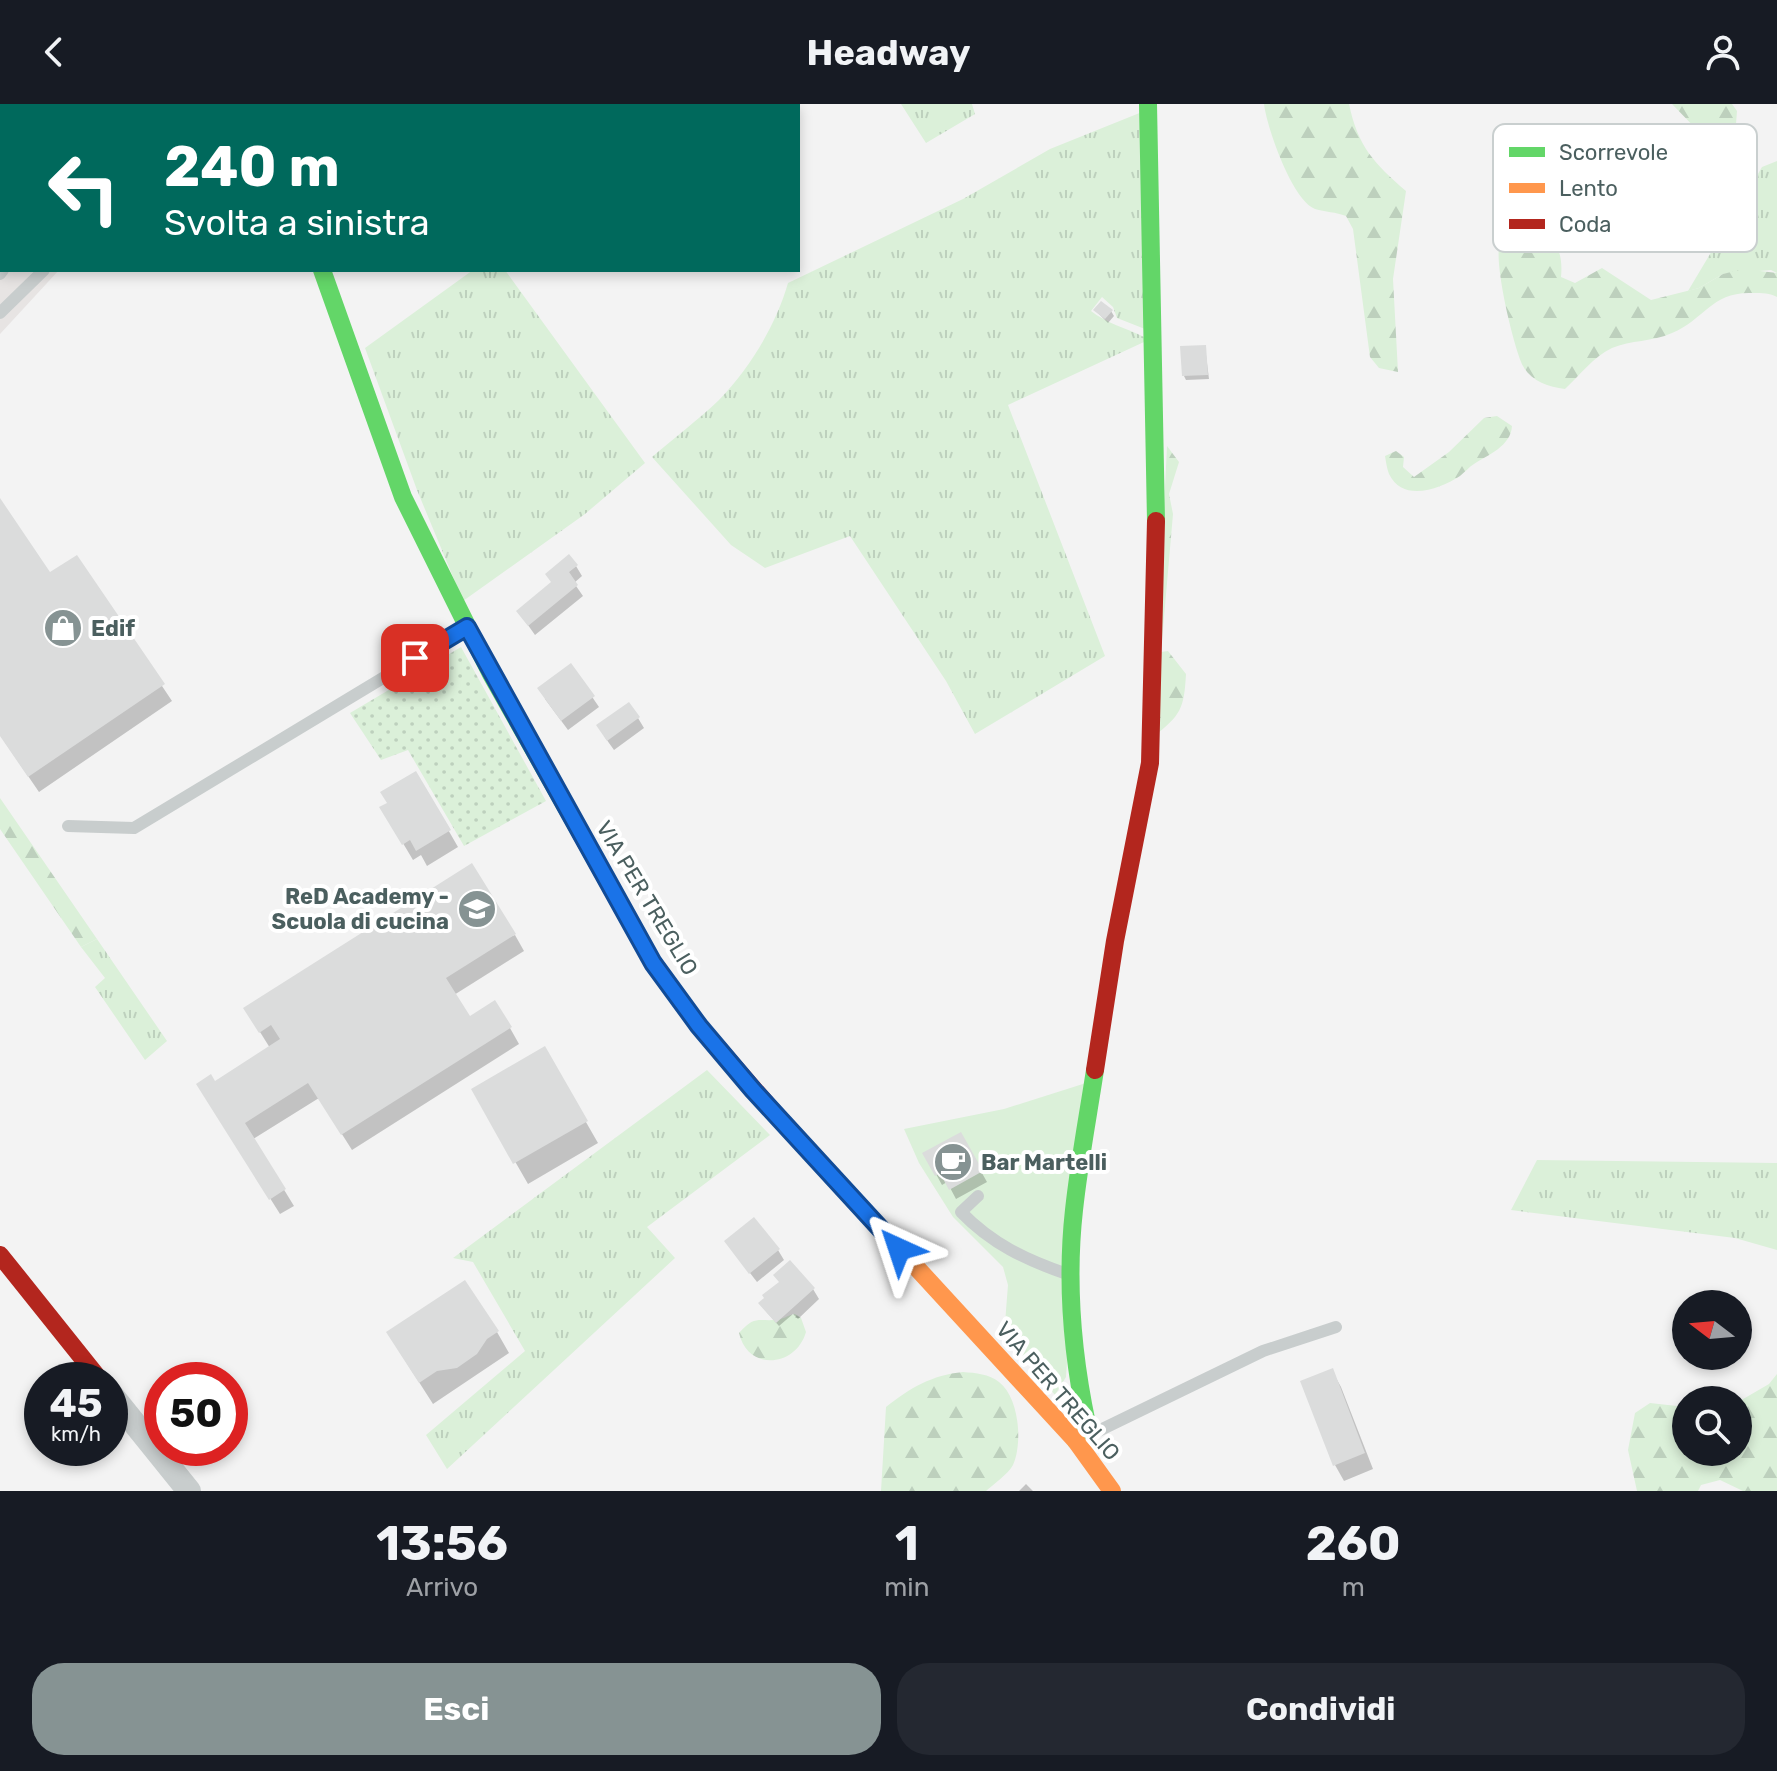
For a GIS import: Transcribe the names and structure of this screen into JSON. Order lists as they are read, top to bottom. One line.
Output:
{"streets":{"street":["VIA PER TREGLIO"]},"places":{"shop":["Edif"],"school or university":["ReD Academy - Scuola di cucina"],"cafe":["Bar Martelli"]},"legend":["Scorrevole","Lento","Coda"],"north":"left","page":{"header":"Headway","turn":["240 m","Svolta a sinistra"],"speed":"45 km/h","limit":"50","eta":["13:56","Arrivo","1","min","260","m"],"buttons":["Esci","Condividi"]}}
